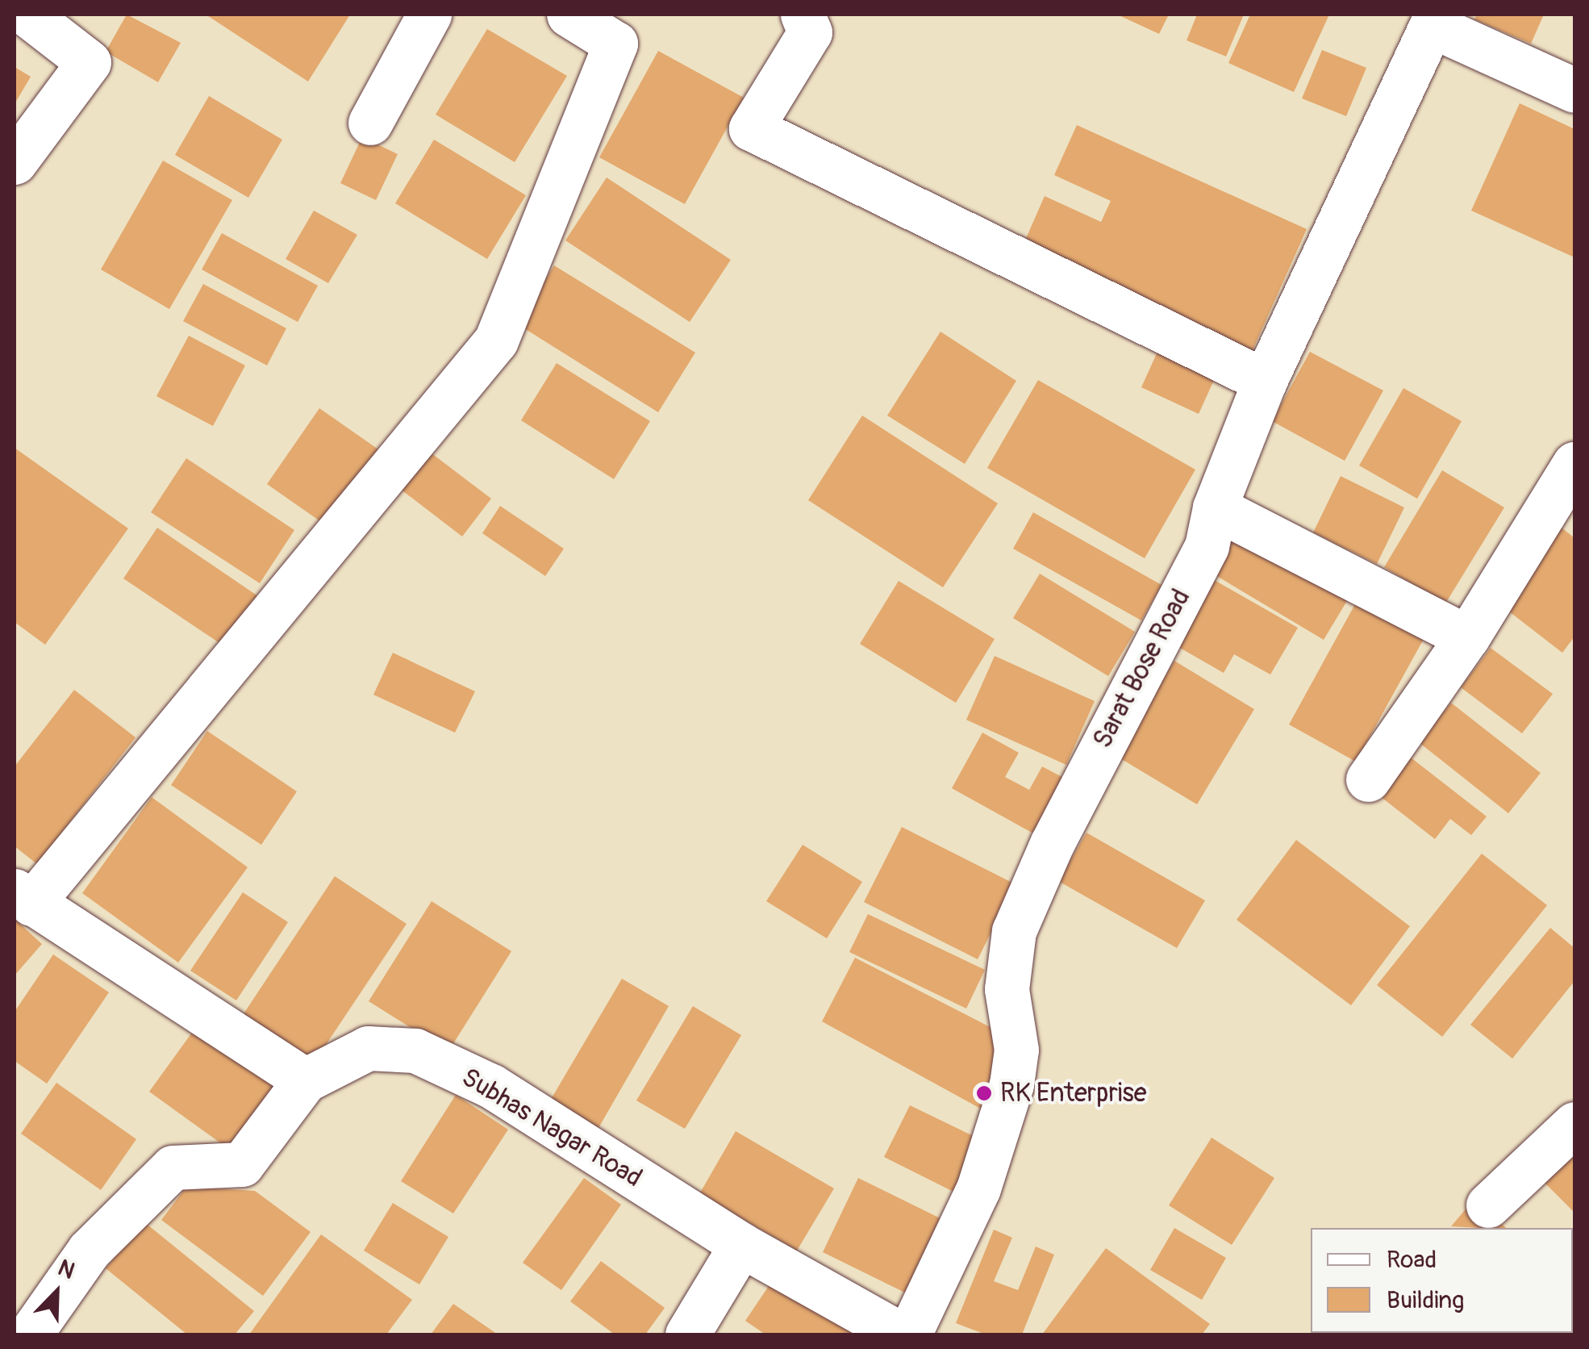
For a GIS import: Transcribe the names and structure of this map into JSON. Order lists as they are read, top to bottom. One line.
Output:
{"streets":{"street":["Sarat Bose Road","Subhas Nagar Road"]},"places":["RK Enterprise"],"legend":["Road","Building"],"north":"top right"}
